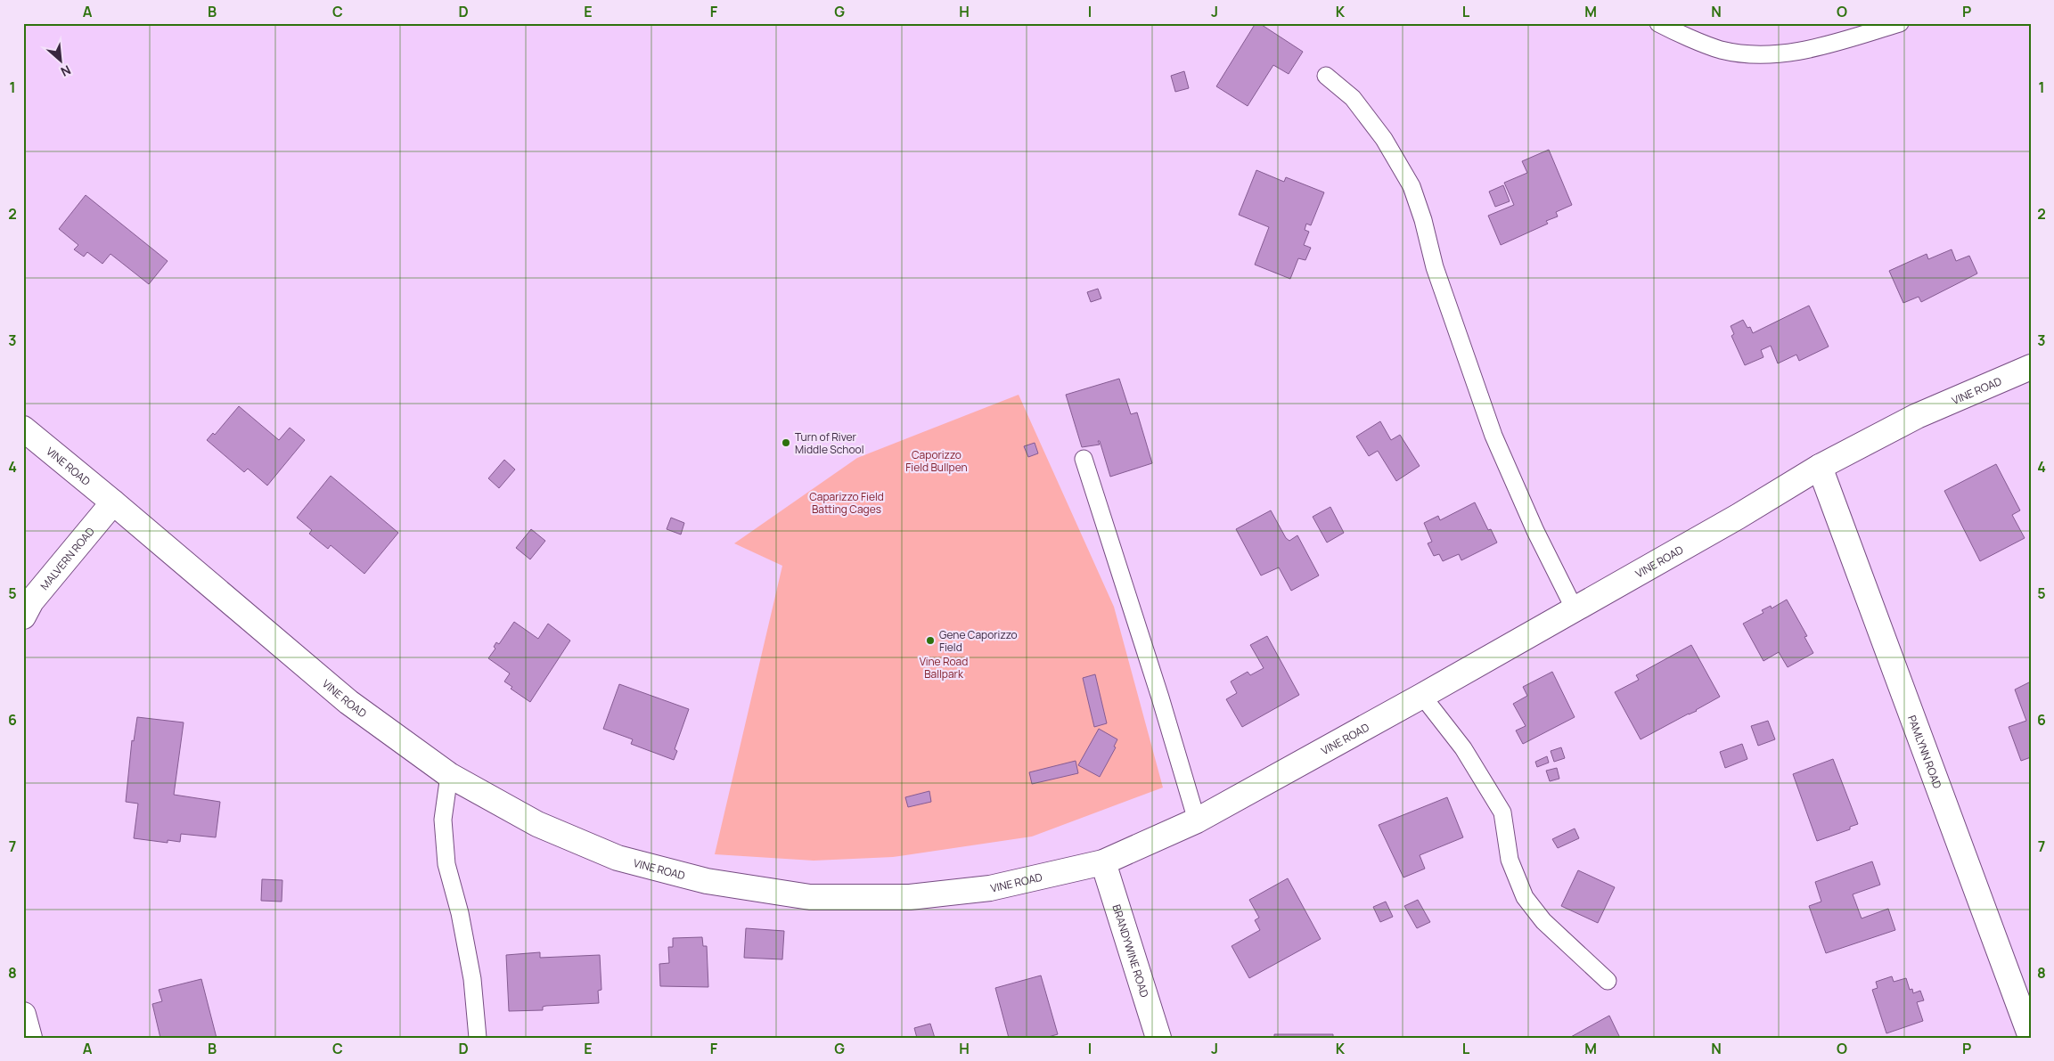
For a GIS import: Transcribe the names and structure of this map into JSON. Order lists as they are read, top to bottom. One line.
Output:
{"streets":{"street":["VINE ROAD","MALVERN ROAD","PAMLYNN ROAD","BRANDYWINE ROAD"]},"crossings":[["VINE ROAD","MALVERN ROAD"],["VINE ROAD","PAMLYNN ROAD"],["VINE ROAD","BRANDYWINE ROAD"]],"parks":["Caporizzo Field Bullpen","Caparizzo Field Batting Cages","Vine Road Ballpark"],"places":["Turn of River Middle School","Gene Caporizzo Field"],"north":"bottom right","grid":{"columns":["A","B","C","D","E","F","G","H","I","J","K","L","M","N","O","P"],"rows":["1","2","3","4","5","6","7","8"]}}
